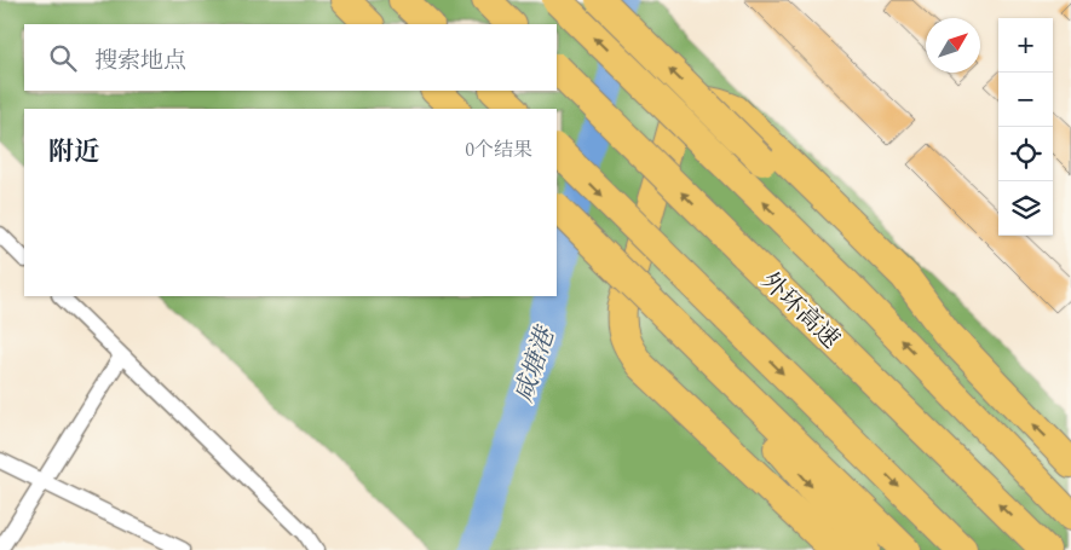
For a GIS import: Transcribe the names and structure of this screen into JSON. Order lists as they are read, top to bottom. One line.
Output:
{"streets":{"highway":["外环高速"]},"water":["咸塘港"],"north":"top right","page":{"map_buttons":["+","−"],"search":"搜索地点","heading":["附近","0个结果"]}}
